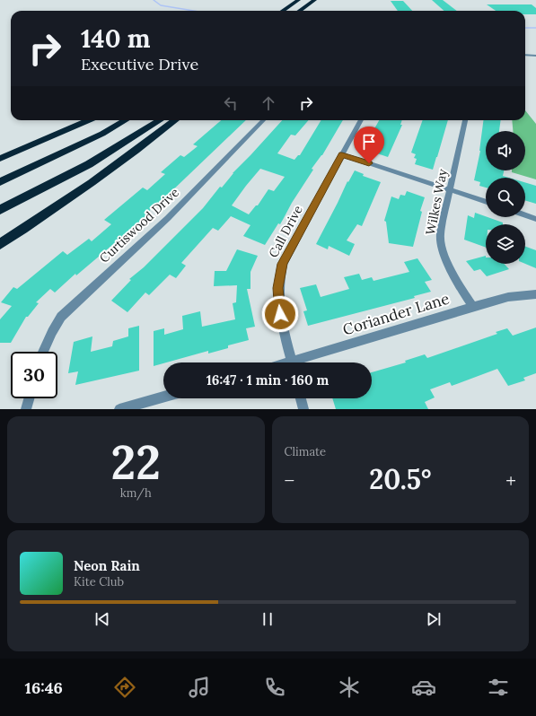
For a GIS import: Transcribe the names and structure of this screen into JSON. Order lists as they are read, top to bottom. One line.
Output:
{"streets":{"street":["Wilkes Way","Curtiswood Drive","Call Drive","Coriander Lane"]},"crossings":[["Wilkes Way","Coriander Lane"]],"page":{"turn":["140 m","Executive Drive"],"limit":"30","trip":"16:47 · 1 min · 160 m","tile":[["22","km/h"],"Climate"],"heat":["−","20.5°","+"],"song":["Neon Rain","Kite Club"],"tabs":"16:46"}}
